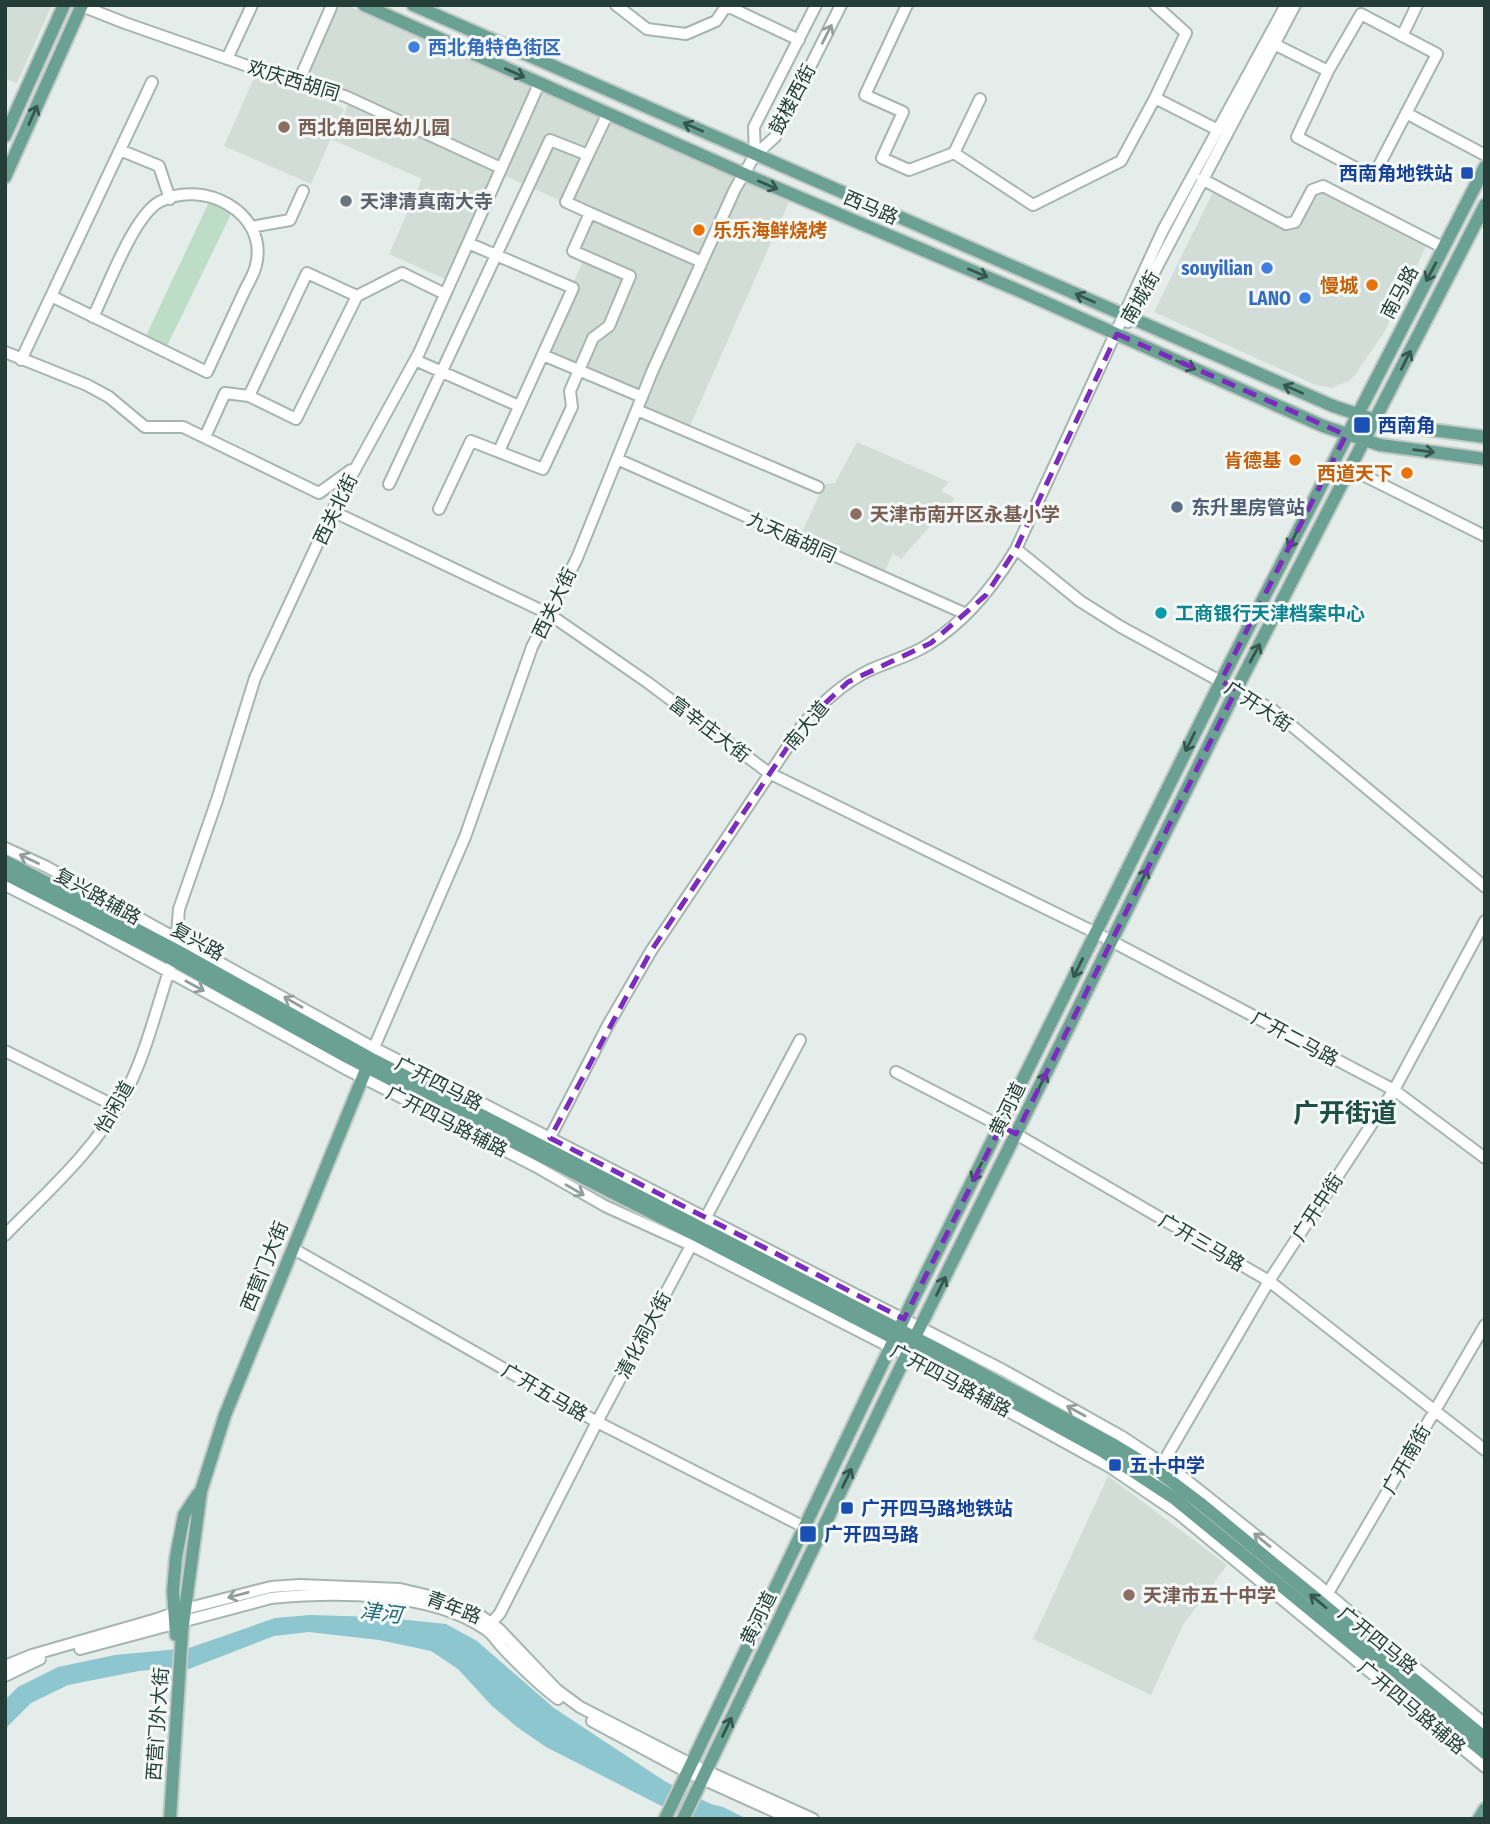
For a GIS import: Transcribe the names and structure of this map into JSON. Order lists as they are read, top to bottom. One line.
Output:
{"streets":{"main road":["西马路","南马路","复兴路","广开四马路","黄河道","西营门大街","西营门外大街"],"street":["欢庆西胡同","鼓楼西街","南城街","西关北街","九天庙胡同","西关大街","广开大街","南大道","富辛庄大街","复兴路辅路","广开二马路","怡闲道","广开四马路辅路","广开中街","广开三马路","清化祠大街","广开五马路","广开南街","青年路"]},"crossings":[["欢庆西胡同","西关北街"],["鼓楼西街","西马路"],["鼓楼西街","西关大街"],["西马路","南马路"],["西马路","南城街"],["西马路","西关北街"],["西马路","西关大街"],["西马路","南大道"],["西马路","黄河道"],["南马路","黄河道"],["南城街","南大道"],["西关北街","富辛庄大街"],["西关北街","复兴路辅路"],["西关北街","复兴路"],["西关北街","怡闲道"],["九天庙胡同","西关大街"],["九天庙胡同","南大道"],["西关大街","富辛庄大街"],["西关大街","复兴路辅路"],["西关大街","复兴路"],["西关大街","广开四马路"],["西关大街","广开四马路辅路"],["西关大街","西营门大街"],["广开大街","南大道"],["广开大街","黄河道"],["南大道","富辛庄大街"],["南大道","广开四马路"],["南大道","广开四马路辅路"],["富辛庄大街","广开二马路"],["富辛庄大街","黄河道"],["复兴路辅路","复兴路"],["复兴路辅路","广开四马路"],["复兴路辅路","怡闲道"],["复兴路辅路","广开四马路辅路"],["复兴路辅路","西营门大街"],["复兴路","广开四马路"],["复兴路","怡闲道"],["复兴路","广开四马路辅路"],["复兴路","西营门大街"],["广开二马路","黄河道"],["广开二马路","广开中街"],["广开四马路","黄河道"],["广开四马路","广开四马路辅路"],["广开四马路","广开中街"],["广开四马路","西营门大街"],["广开四马路","清化祠大街"],["广开四马路","广开南街"],["黄河道","广开四马路辅路"],["黄河道","广开三马路"],["黄河道","广开五马路"],["黄河道","青年路"],["广开四马路辅路","广开中街"],["广开四马路辅路","西营门大街"],["广开四马路辅路","清化祠大街"],["广开中街","广开三马路"],["广开三马路","广开南街"],["西营门大街","广开五马路"],["西营门大街","青年路"],["西营门大街","西营门外大街"],["清化祠大街","广开五马路"],["清化祠大街","青年路"],["青年路","西营门外大街"]],"districts":["广开街道"],"water":["津河"],"places":{"other":["西北角特色街区","西北角回民幼儿园","天津清真南大寺","乐乐海鲜烧烤","souyilian","慢城","LANO","肯德基","西道天下","东升里房管站","天津市南开区永基小学","工商银行天津档案中心","天津市五十中学"],"transit":["西南角地铁站","西南角","五十中学","广开四马路地铁站","广开四马路"]}}
